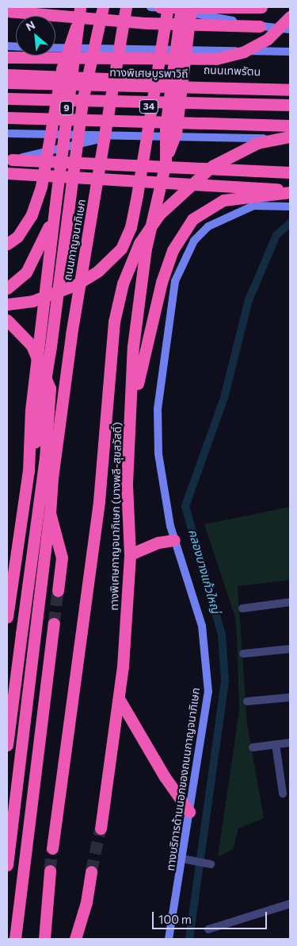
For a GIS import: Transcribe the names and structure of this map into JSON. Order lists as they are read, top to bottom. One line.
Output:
{"streets":{"highway":["ถนนเทพรัตน","ทางพิเศษบูรพาวิถี","34","9","ถนนกาญจนาภิเษก","ทางพิเศษกาญจนาภิเษก (บางพลี-สุขสวัสดิ์)"],"main road":["ทางบริการด้านนอกของถนนกาญจนาภิเษก"]},"crossings":[["ถนนเทพรัตน","ทางพิเศษบูรพาวิถี"]],"water":["คลองบางแก้วใหญ่"],"scale_bar":"100 m","north":"top left"}
